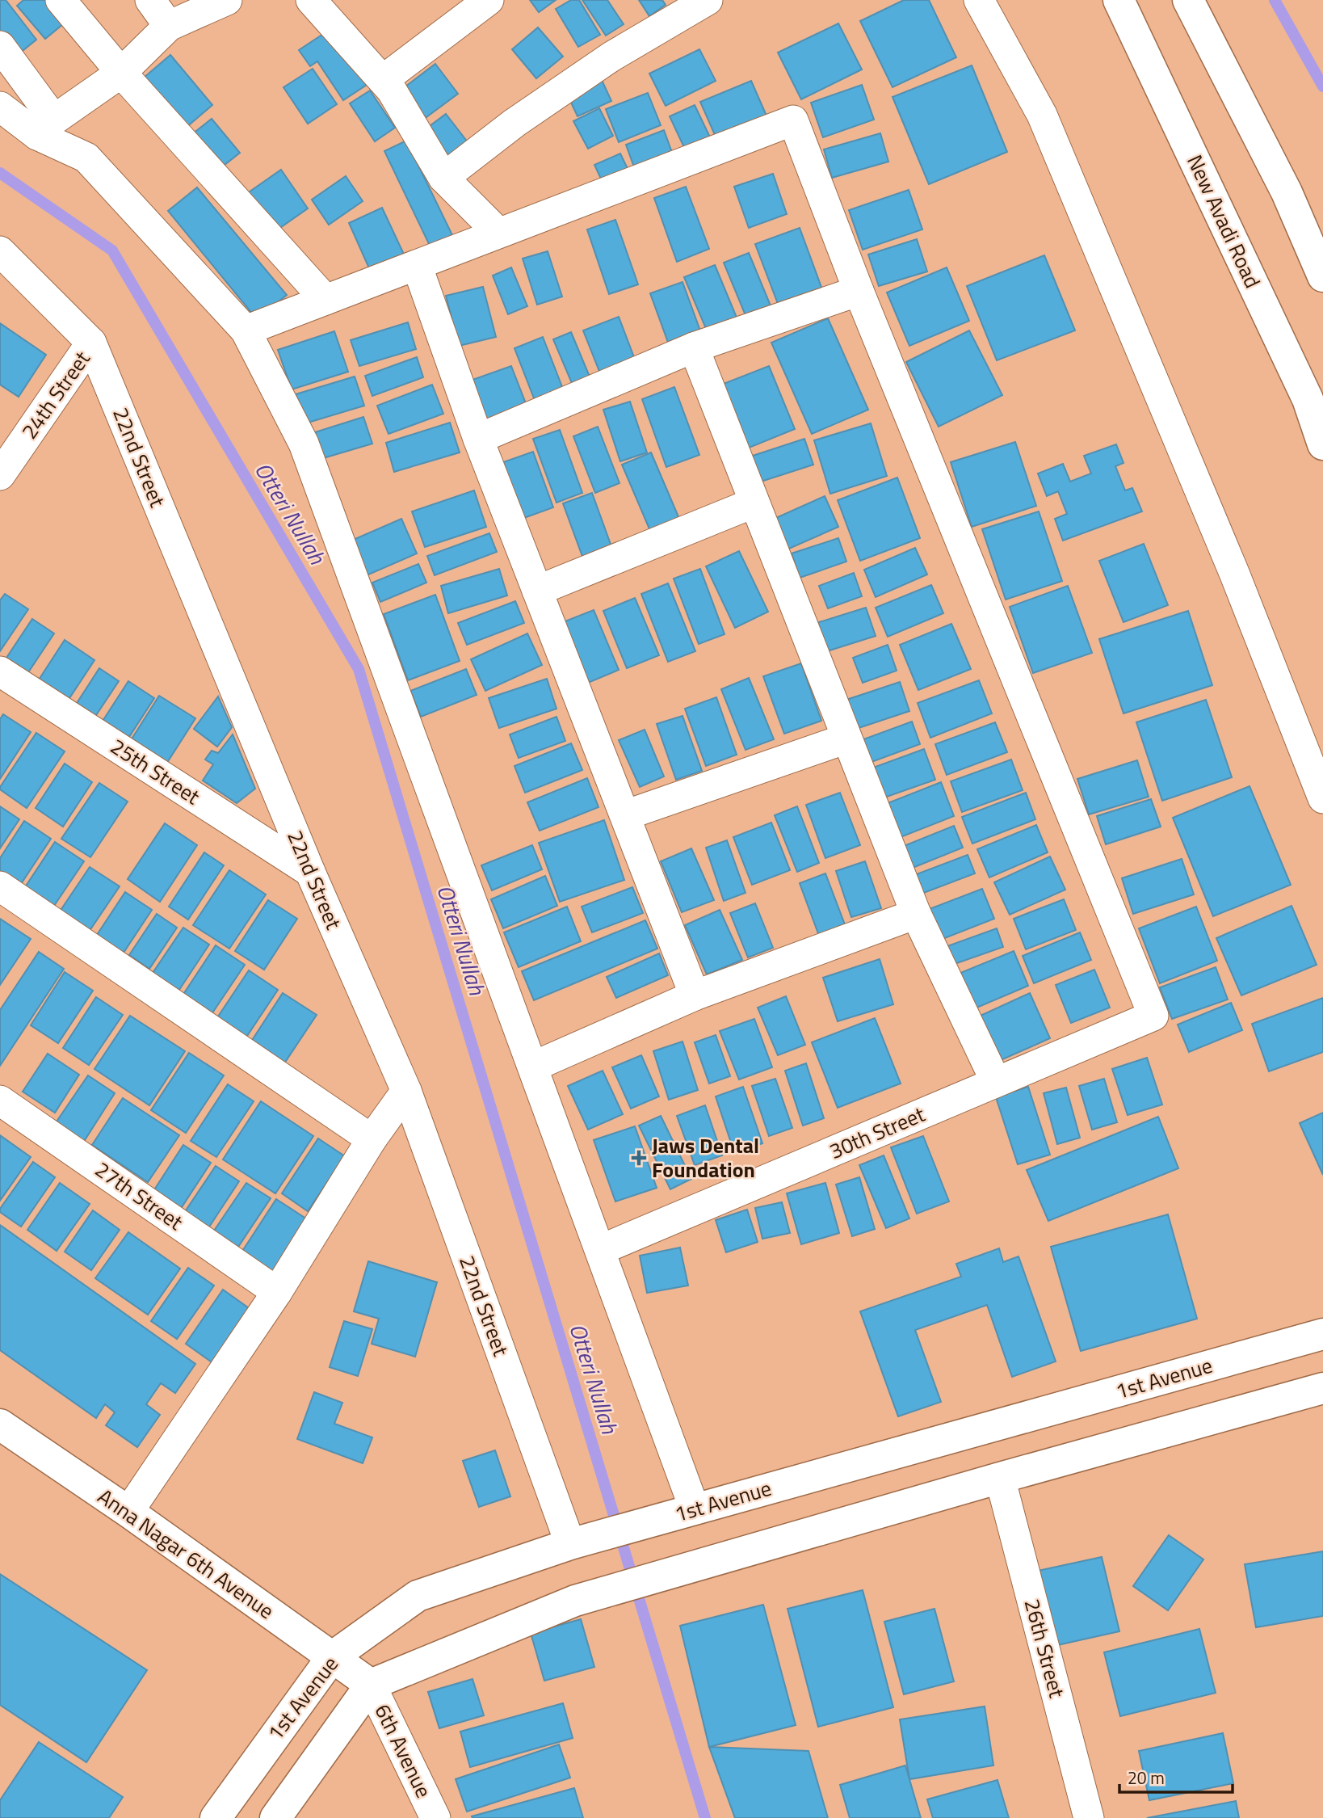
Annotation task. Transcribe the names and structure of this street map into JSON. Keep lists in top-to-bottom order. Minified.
{"streets":{"street":["New Avadi Road","24th Street","22nd Street","25th Street","30th Street","27th Street","1st Avenue","Anna Nagar 6th Avenue","26th Street","6th Avenue"]},"crossings":[["24th Street","22nd Street"],["22nd Street","25th Street"],["22nd Street","1st Avenue"],["1st Avenue","Anna Nagar 6th Avenue"],["Anna Nagar 6th Avenue","6th Avenue"]],"water":["Otteri Nullah"],"places":{"health":["Jaws Dental Foundation"]},"scale_bar":"20 m"}
